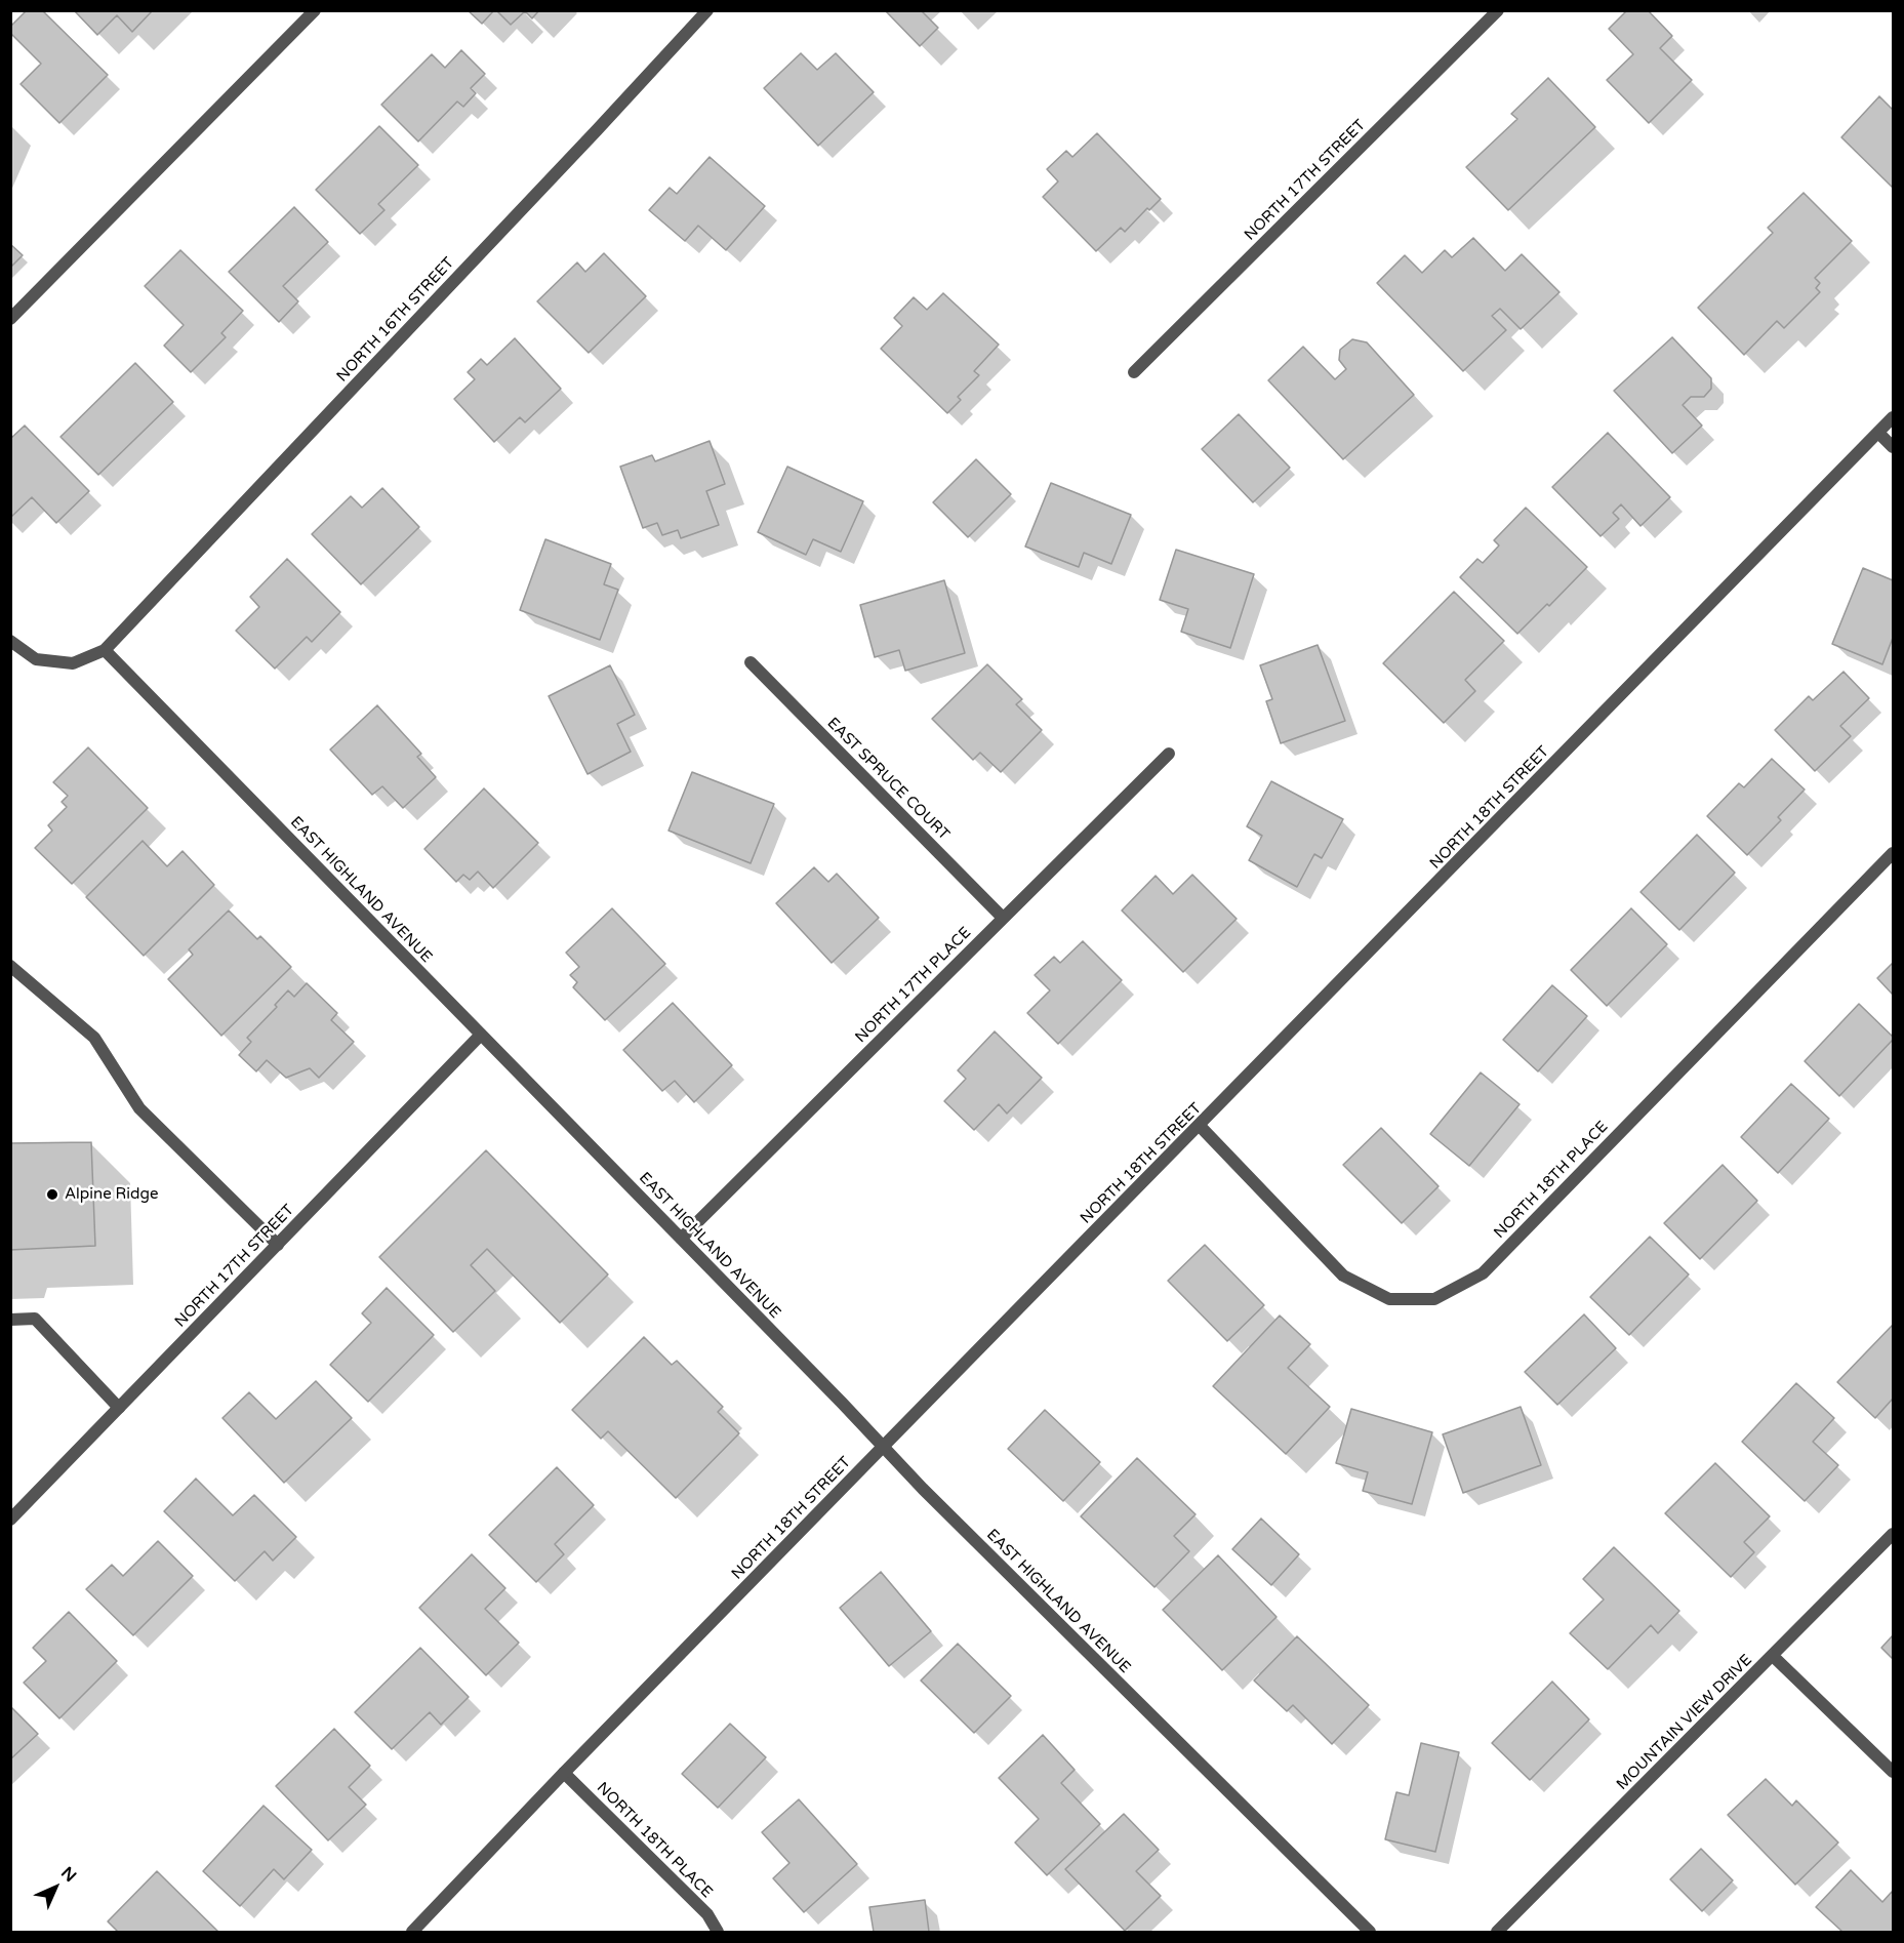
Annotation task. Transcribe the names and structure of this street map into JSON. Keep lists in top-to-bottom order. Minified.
{"streets":{"street":["NORTH 17TH STREET","NORTH 16TH STREET","EAST SPRUCE COURT","NORTH 18TH STREET","EAST HIGHLAND AVENUE","NORTH 17TH PLACE","NORTH 18TH PLACE","MOUNTAIN VIEW DRIVE"]},"crossings":[["NORTH 17TH STREET","EAST HIGHLAND AVENUE"],["NORTH 16TH STREET","EAST HIGHLAND AVENUE"],["EAST SPRUCE COURT","NORTH 17TH PLACE"],["NORTH 18TH STREET","EAST HIGHLAND AVENUE"],["NORTH 18TH STREET","NORTH 18TH PLACE"],["EAST HIGHLAND AVENUE","NORTH 17TH PLACE"]],"places":["Alpine Ridge"],"north":"top right"}
